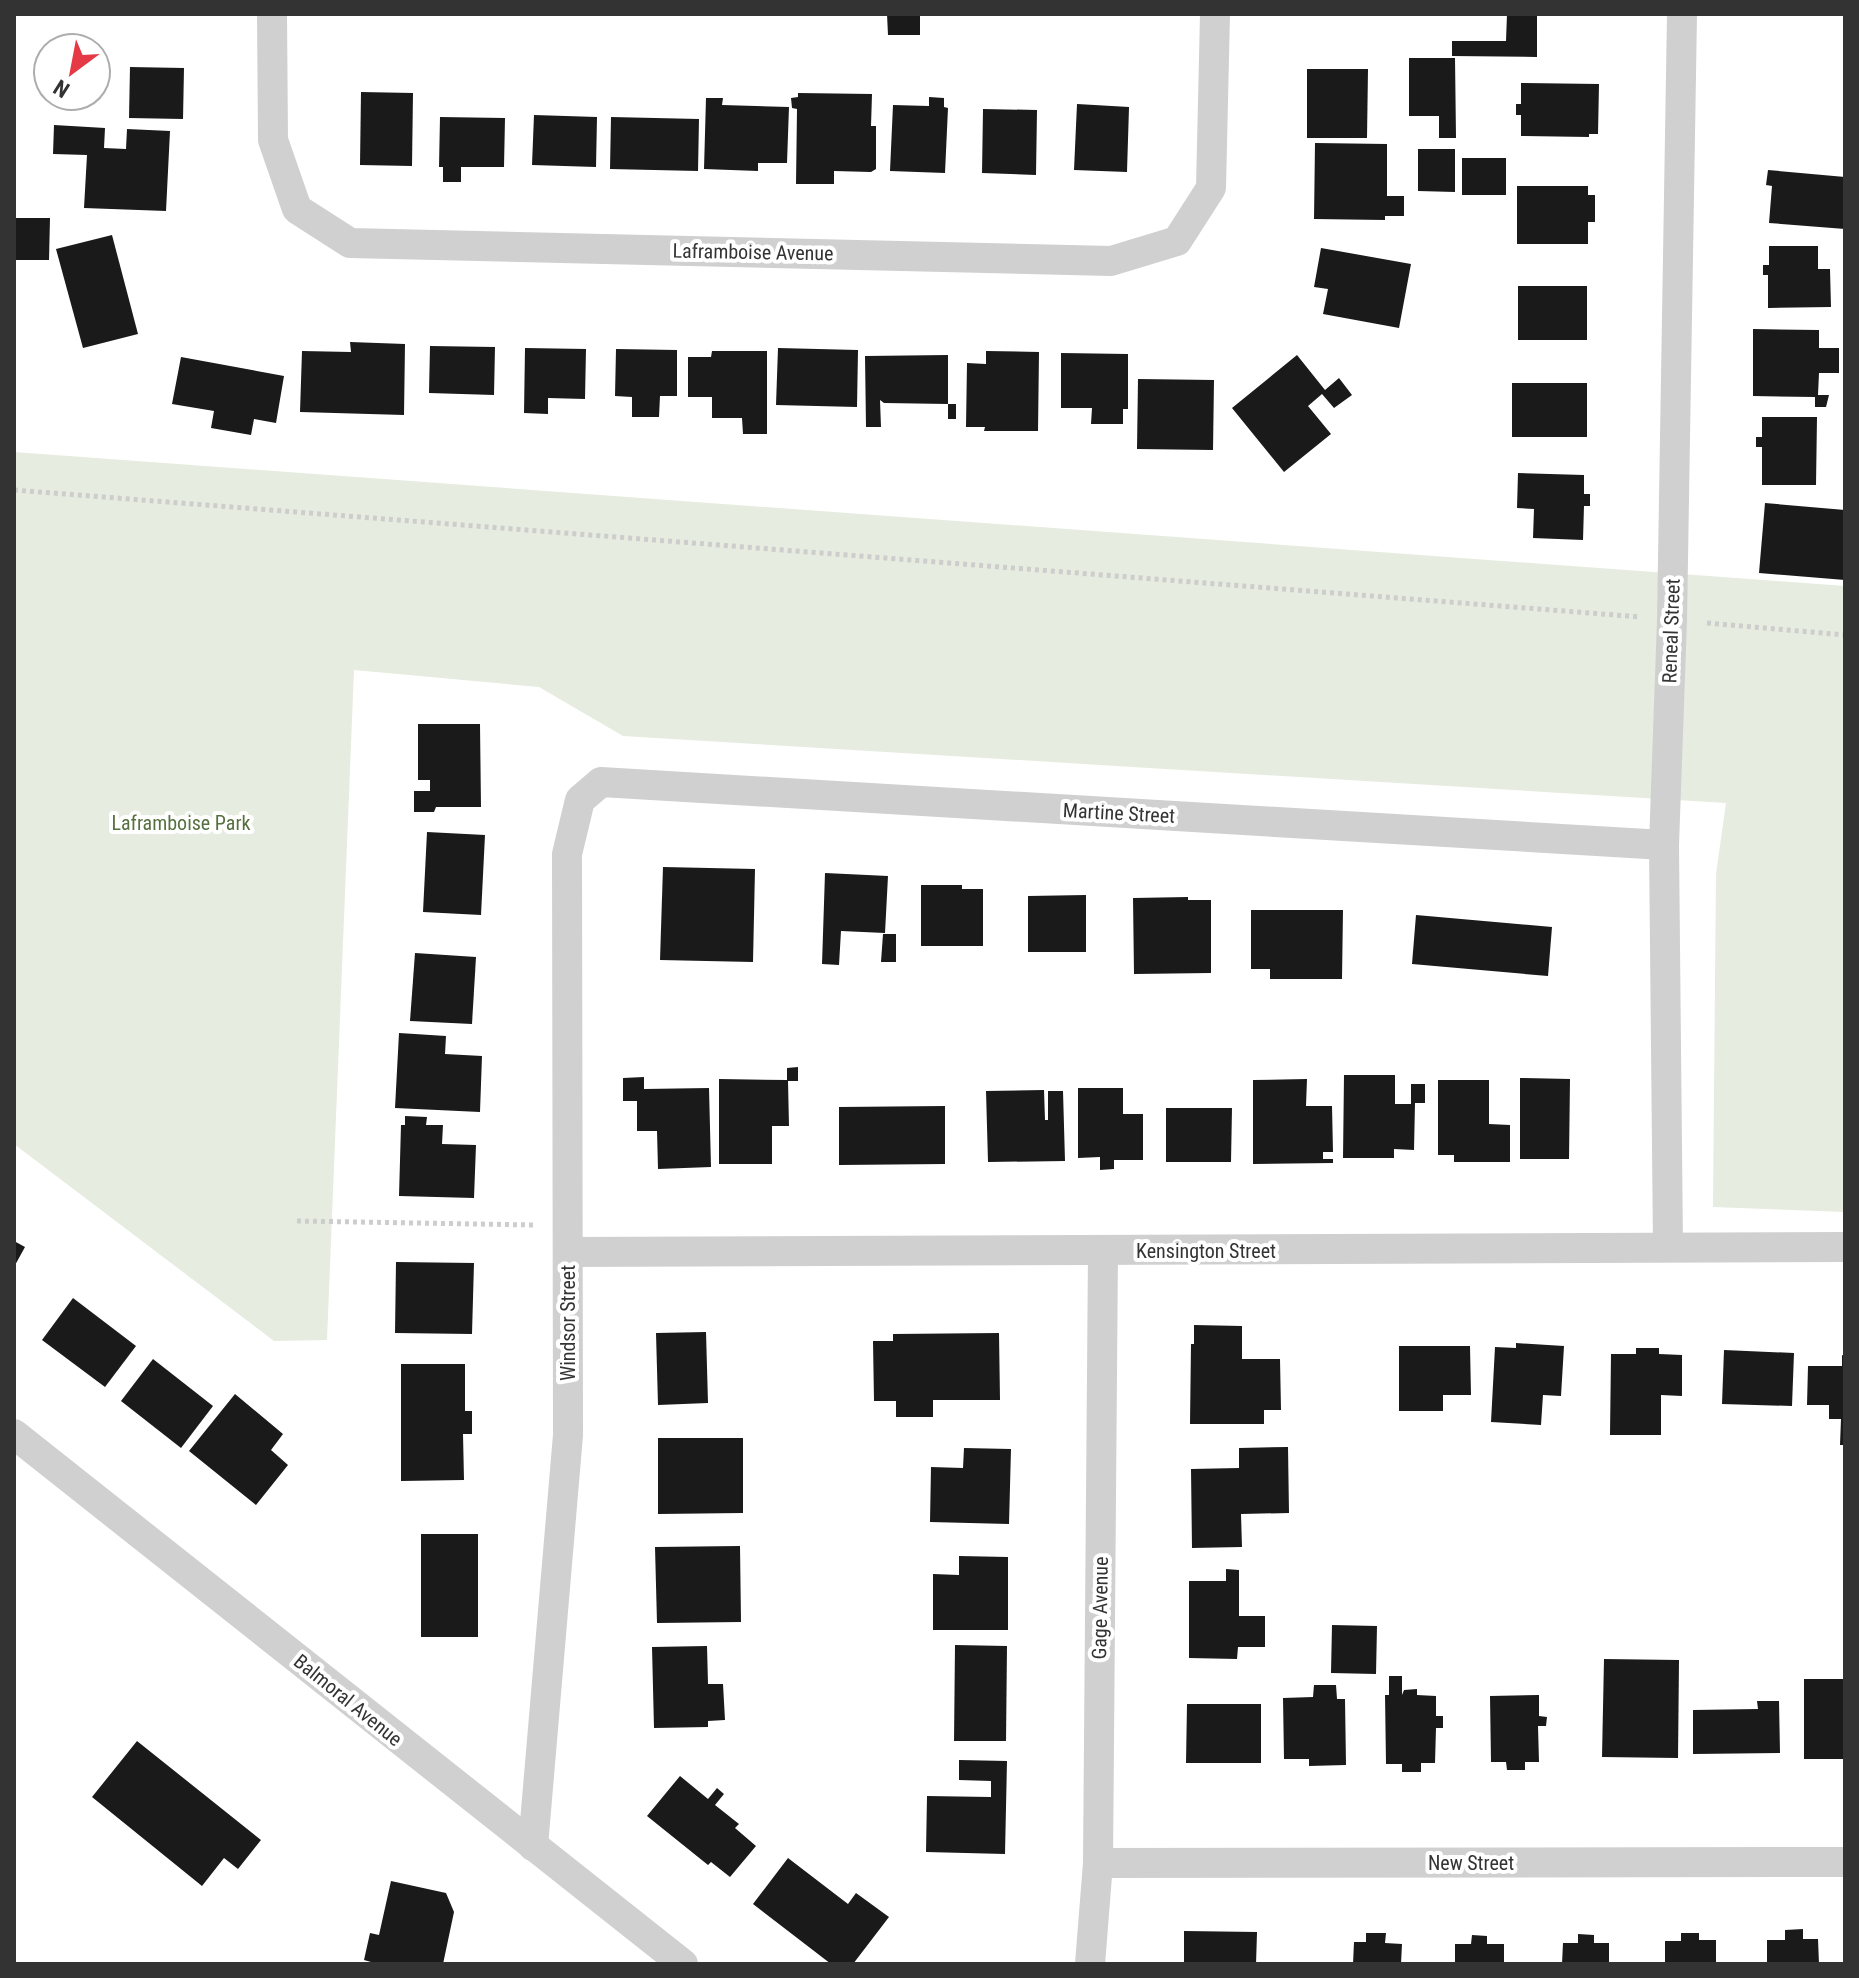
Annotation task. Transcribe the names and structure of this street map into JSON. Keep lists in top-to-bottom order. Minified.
{"streets":{"street":["Laframboise Avenue","Reneal Street","Martine Street","Kensington Street","Windsor Street","Gage Avenue","Balmoral Avenue","New Street"]},"crossings":[["Reneal Street","Martine Street"],["Reneal Street","Kensington Street"],["Martine Street","Windsor Street"],["Kensington Street","Windsor Street"],["Kensington Street","Gage Avenue"],["Windsor Street","Balmoral Avenue"],["Gage Avenue","New Street"]],"parks":["Laframboise Park"],"north":"bottom left"}
